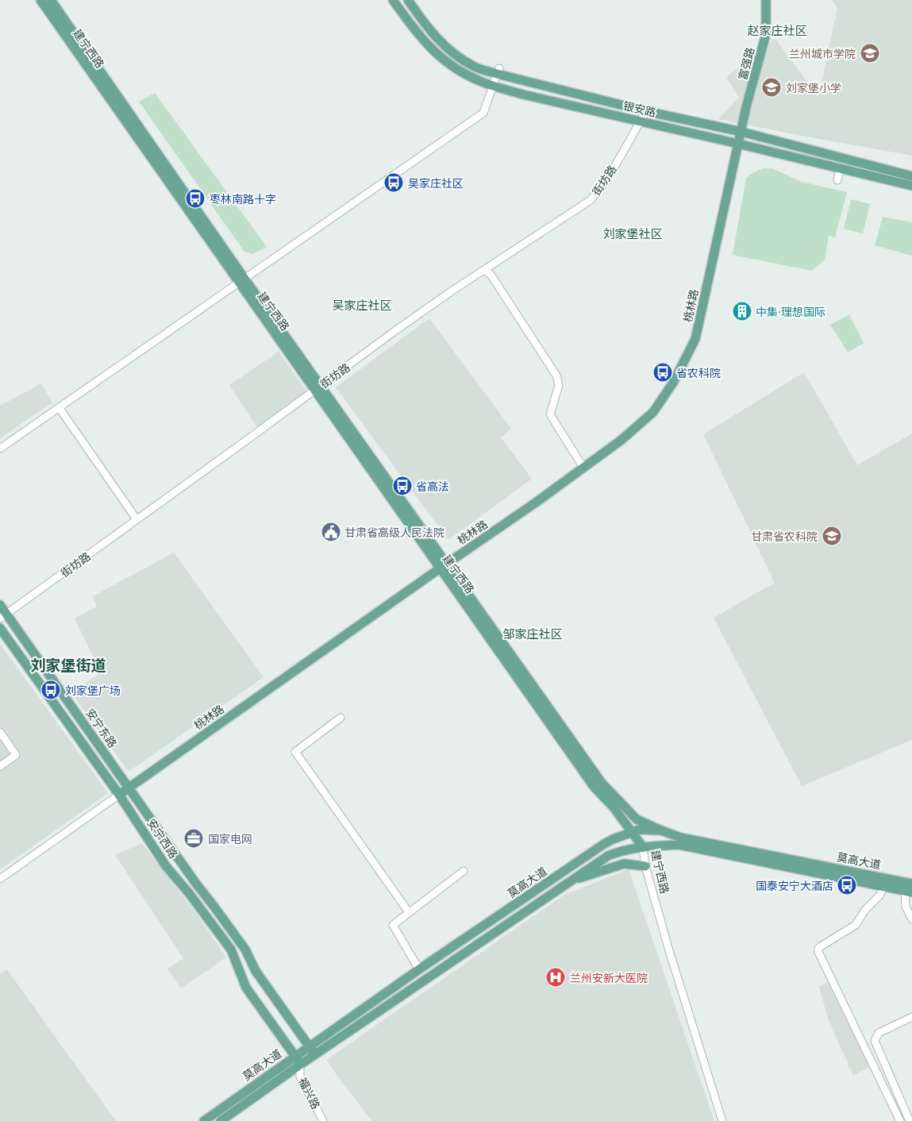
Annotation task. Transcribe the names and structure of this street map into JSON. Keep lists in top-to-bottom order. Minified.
{"streets":{"main road":["建宁西路","富强路","银安路","桃林路","安宁东路","安宁西路","莫高大道"],"street":["街坊路","福兴路"]},"crossings":[["建宁西路","街坊路"],["建宁西路","桃林路"],["建宁西路","莫高大道"],["富强路","银安路"],["富强路","桃林路"],["银安路","街坊路"],["银安路","桃林路"],["街坊路","安宁东路"],["桃林路","安宁东路"],["桃林路","安宁西路"],["安宁东路","安宁西路"],["安宁西路","莫高大道"],["安宁西路","福兴路"],["莫高大道","福兴路"]],"districts":["赵家庄社区","刘家堡社区","吴家庄社区","邹家庄社区","刘家堡街道"],"places":{"school or university":["兰州城市学院","刘家堡小学","甘肃省农科院"],"bus stop":["吴家庄社区","枣林南路十字","省农科院","省高法","刘家堡广场","国泰安宁大酒店"],"building":["中集·理想国际"],"public building":["甘肃省高级人民法院"],"office":["国家电网"],"hospital":["兰州安新大医院"]}}
